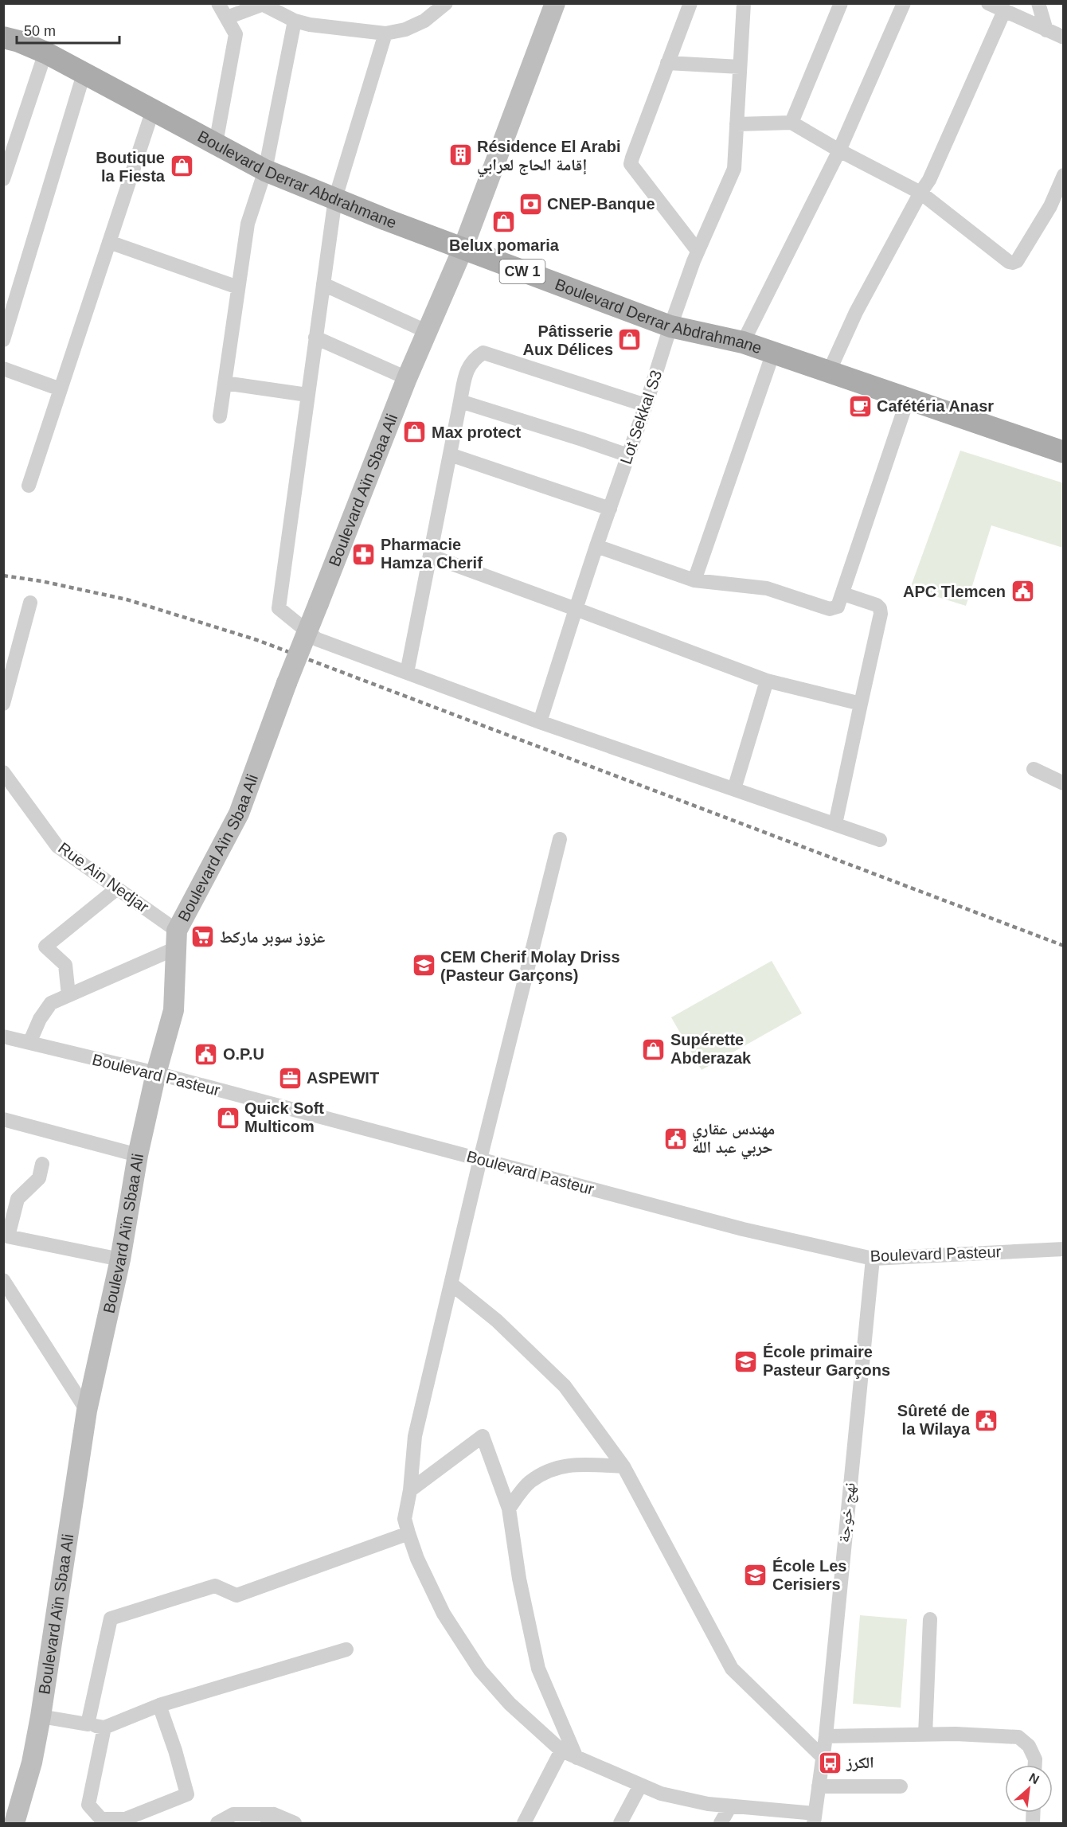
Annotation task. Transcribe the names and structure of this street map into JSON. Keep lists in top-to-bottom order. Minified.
{"streets":{"main road":["Boulevard Derrar Abdrahmane","CW 1","Boulevard Aïn Sbaa Ali"],"street":["Lot Sekkal S3","Rue Ain Nedjar","Boulevard Pasteur","نهج خوجة"]},"crossings":[["Boulevard Derrar Abdrahmane","Lot Sekkal S3"],["Boulevard Derrar Abdrahmane","Boulevard Aïn Sbaa Ali"],["Boulevard Aïn Sbaa Ali","Rue Ain Nedjar"],["Boulevard Aïn Sbaa Ali","Boulevard Pasteur"],["Boulevard Pasteur","نهج خوجة"]],"places":{"building":["Résidence El Arabi إقامة الحاج لعرابي"],"shop":["Boutique la Fiesta","Belux pomaria","Pâtisserie Aux Délices","Max protect","Supérette Abderazak","Quick Soft Multicom"],"bank":["CNEP-Banque"],"cafe":["Cafétéria Anasr"],"pharmacy":["Pharmacie Hamza Cherif"],"public building":["APC Tlemcen","O.P.U","مهندس عقاري حربي عبد الله","Sûreté de la Wilaya"],"supermarket":["عزوز سوبر ماركط"],"school or university":["CEM Cherif Molay Driss (Pasteur Garçons)","École primaire Pasteur Garçons","École Les Cerisiers"],"office":["ASPEWIT"],"bus stop":["الكرز"]},"scale_bar":"50 m","north":"top right"}
